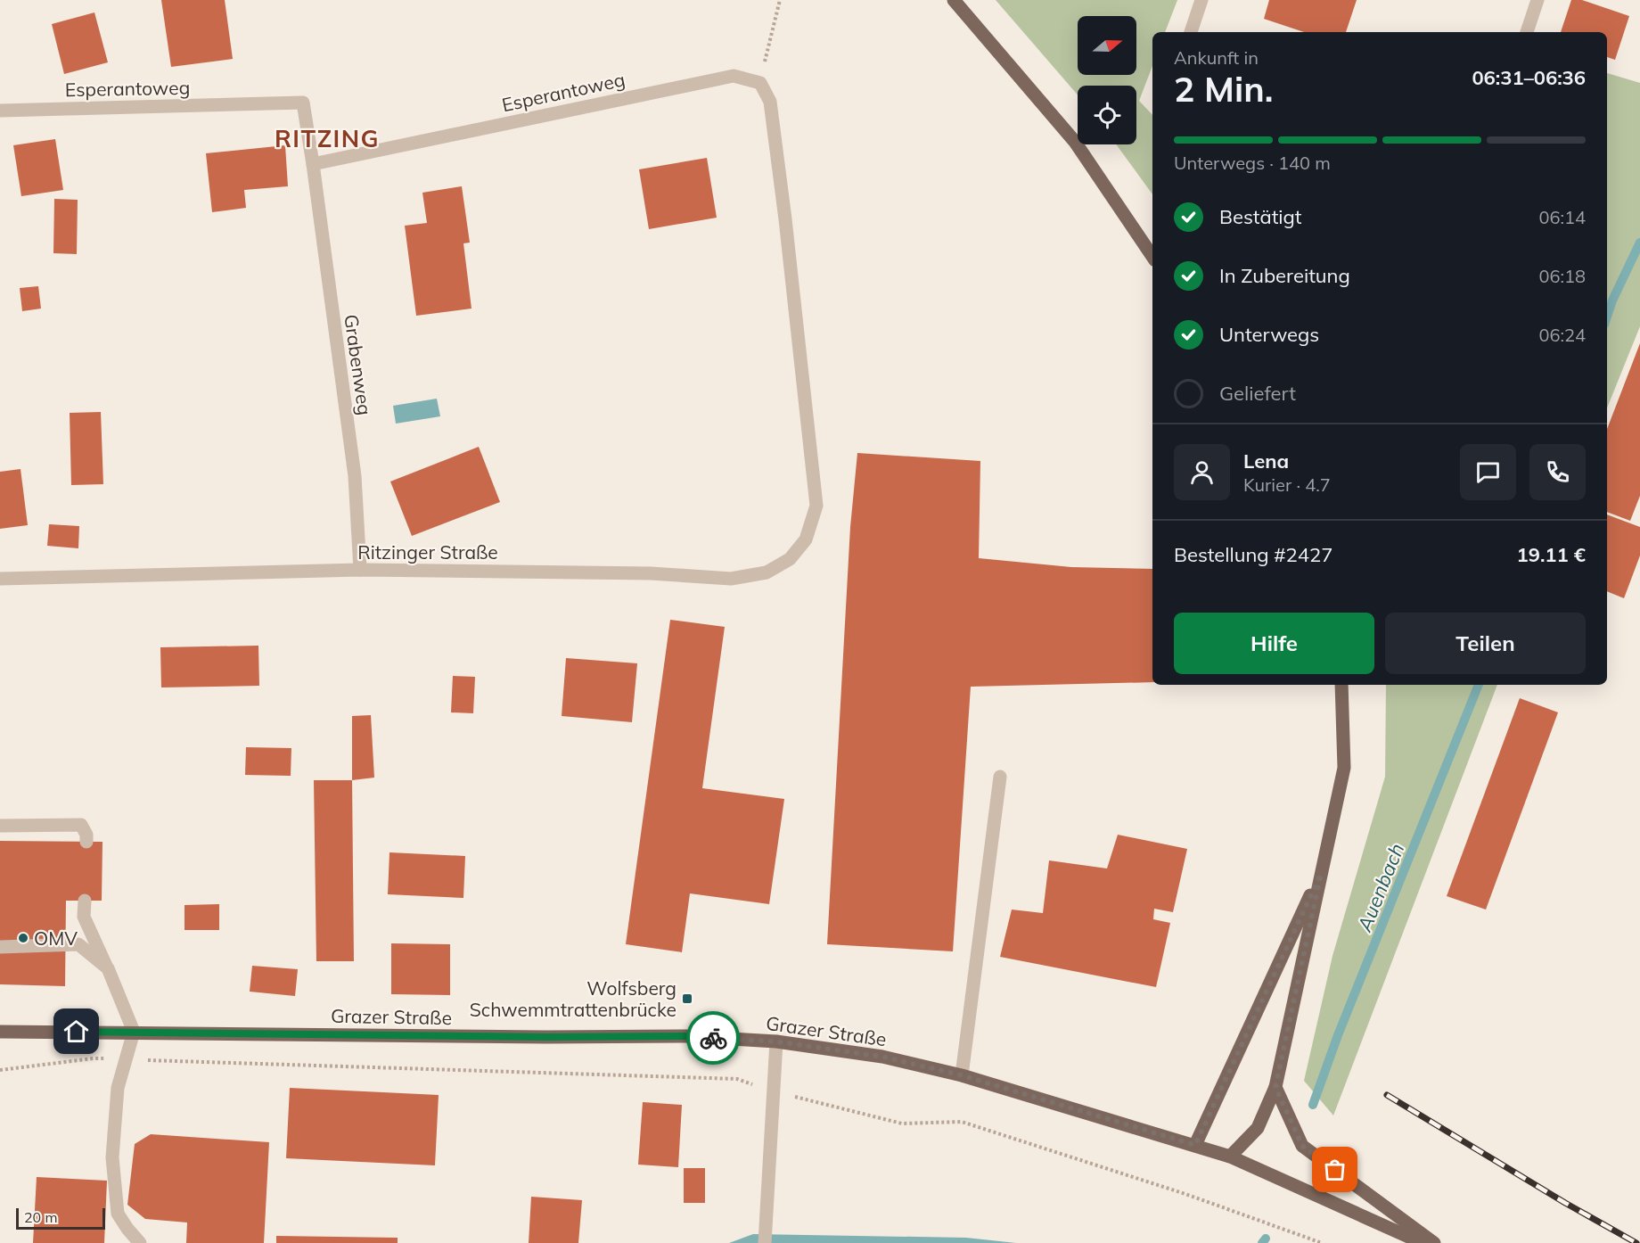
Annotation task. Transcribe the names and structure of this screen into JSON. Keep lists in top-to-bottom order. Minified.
{"streets":{"main road":["Grazer Straße"],"street":["Esperantoweg","Grabenweg","Ritzinger Straße"]},"crossings":[["Esperantoweg","Grabenweg"],["Esperantoweg","Ritzinger Straße"],["Grabenweg","Ritzinger Straße"]],"districts":["RITZING"],"water":["Auenbach"],"places":{"other":["OMV"],"transit":["Wolfsberg Schwemmtrattenbrücke"]},"scale_bar":"20 m","north":"right","page":{"heading":["2 Min.","Ankunft in","06:31–06:36"],"panel":["Lena","Kurier · 4.7","Bestellung #2427","19.11 €"],"bar":"Unterwegs · 140 m","list":[["Bestätigt","06:14"],["In Zubereitung","06:18"],["Unterwegs","06:24"],"Geliefert"],"buttons":["Hilfe","Teilen"],"scale":"20 m"}}
